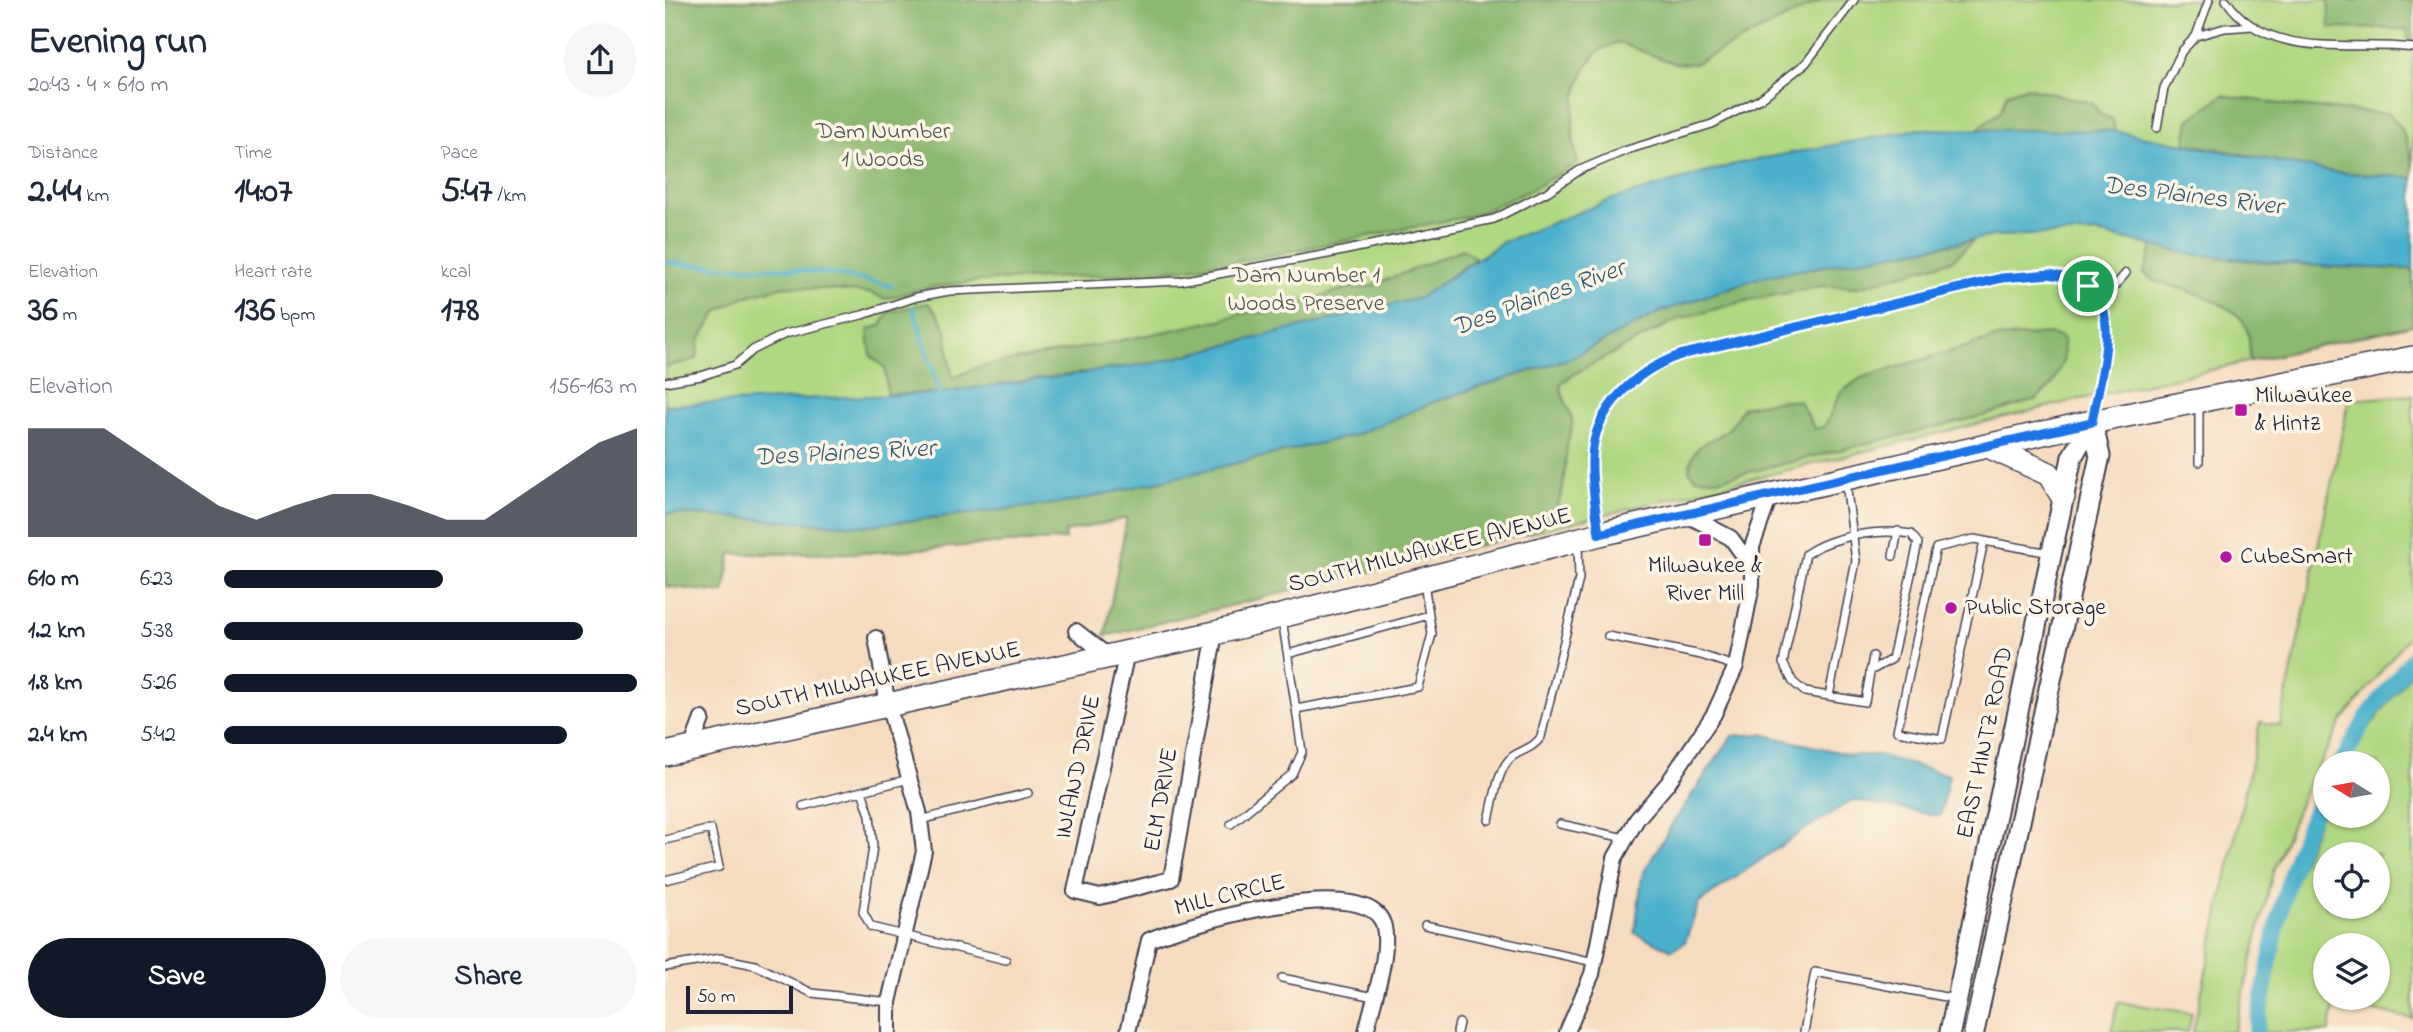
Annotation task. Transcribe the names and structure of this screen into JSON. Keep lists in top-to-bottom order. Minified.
{"streets":{"main road":["SOUTH MILWAUKEE AVENUE","EAST HINTZ ROAD"],"street":["INLAND DRIVE","ELM DRIVE","MILL CIRCLE"]},"crossings":[["SOUTH MILWAUKEE AVENUE","EAST HINTZ ROAD"],["SOUTH MILWAUKEE AVENUE","INLAND DRIVE"],["SOUTH MILWAUKEE AVENUE","ELM DRIVE"],["INLAND DRIVE","ELM DRIVE"]],"water":["Des Plaines River"],"parks":["Dam Number 1 Woods","Dam Number 1 Woods Preserve"],"places":{"transit":["Milwaukee & Hintz","Milwaukee & River Mill"],"other":["CubeSmart","Public Storage"]},"scale_bar":"50 m","north":"left","page":{"heading":["Evening run","20:43 · 4 × 610 m"],"stats":[["Distance","2.44 km"],["Time","14:07"],["Pace","5:47 /km"],["Elevation","36 m"],["Heart rate","136 bpm"],["kcal","178"]],"chart":["Elevation","156–163 m"],"list":[{"name":"610 m","note":"6:23"},{"name":"1.2 km","note":"5:38"},{"name":"1.8 km","note":"5:26"},{"name":"2.4 km","note":"5:42"}],"buttons":["Save","Share"],"scale":"50 m"}}
